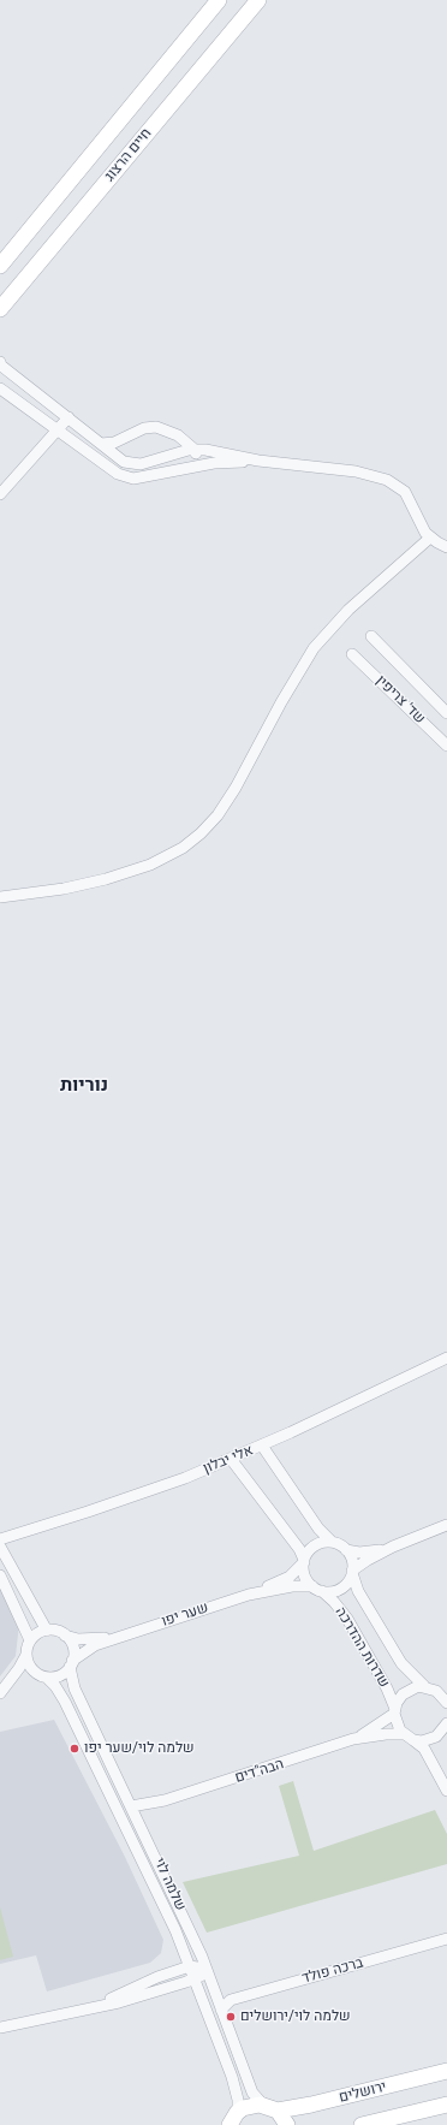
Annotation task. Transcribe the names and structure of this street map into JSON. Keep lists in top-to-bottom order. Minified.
{"streets":{"main road":["חיים הרצוג","ירושלים"],"street":["שד' צריפין","אלי יבלון","שער יפו","שדרות ההדרכה","הבה\"דים","שלמה לוי","ברכה פולד"]},"crossings":[["שער יפו","שדרות ההדרכה"],["שער יפו","שלמה לוי"],["שדרות ההדרכה","הבה\"דים"],["הבה\"דים","שלמה לוי"],["שלמה לוי","ברכה פולד"],["שלמה לוי","ירושלים"]],"districts":["נוריות"],"places":["שלמה לוי/שער יפו","שלמה לוי/ירושלים"]}
